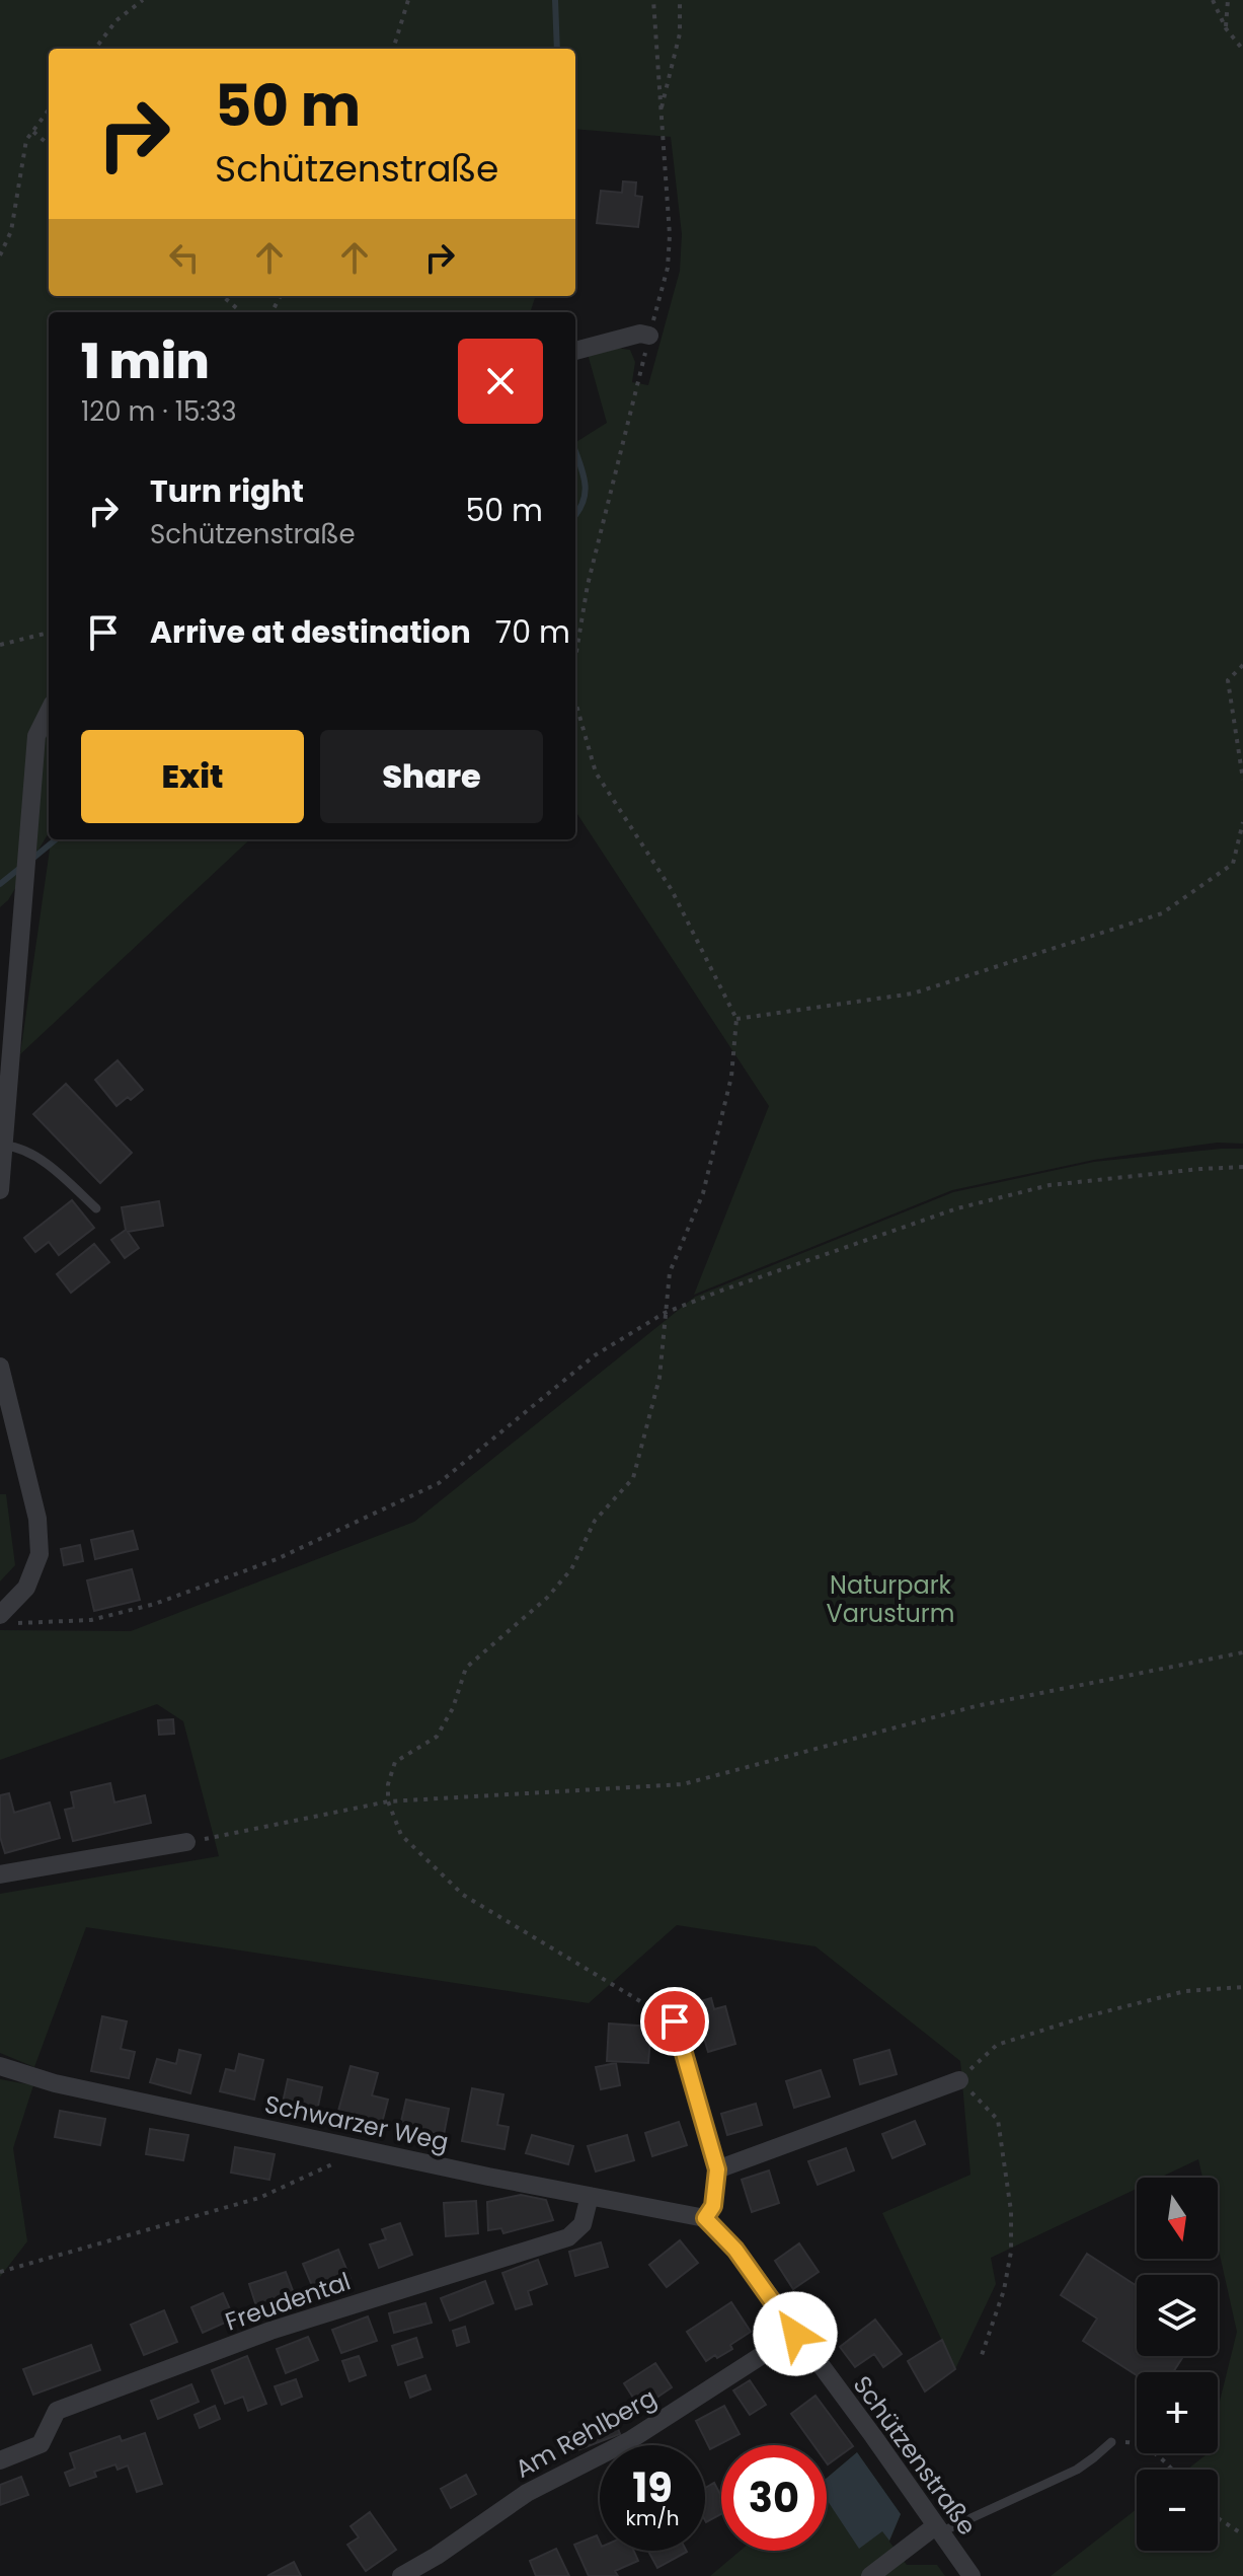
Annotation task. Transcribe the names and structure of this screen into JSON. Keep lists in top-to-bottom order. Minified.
{"streets":{"street":["Schwarzer Weg","Freudental","Am Rehlberg","Schützenstraße"]},"crossings":[["Schwarzer Weg","Freudental"],["Schwarzer Weg","Schützenstraße"],["Am Rehlberg","Schützenstraße"]],"parks":["Naturpark Varusturm"],"north":"bottom","page":{"turn":["50 m","Schützenstraße"],"heading":["1 min","120 m · 15:33"],"list":[{"name":"Turn right","note":"Schützenstraße","value":"50 m"},{"name":"Arrive at destination","value":"70 m"}],"buttons":["Exit","Share"],"map_buttons":["+","−"],"speed":"19 km/h","limit":"30"}}
